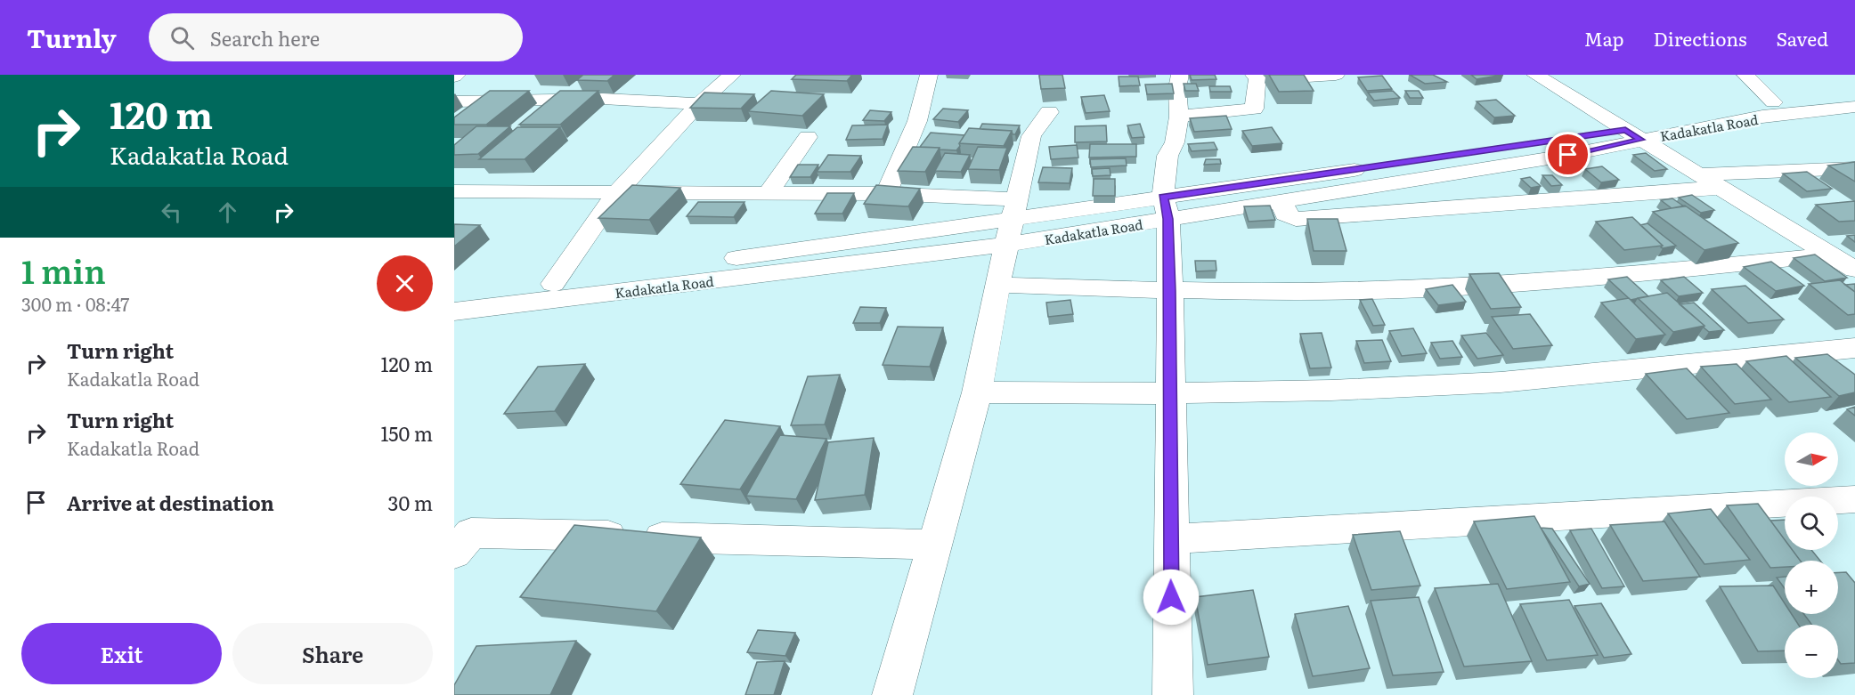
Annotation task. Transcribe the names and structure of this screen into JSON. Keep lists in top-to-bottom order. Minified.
{"streets":{"street":["Kadakatla Road"]},"north":"right","page":{"header":"Turnly","search":"Search here","nav":["Map","Directions","Saved"],"turn":["120 m","Kadakatla Road"],"heading":["1 min","300 m · 08:47"],"list":[{"name":"Turn right","note":"Kadakatla Road","value":"120 m"},{"name":"Turn right","note":"Kadakatla Road","value":"150 m"},{"name":"Arrive at destination","value":"30 m"}],"map_buttons":["+","−"],"buttons":["Exit","Share"]}}
